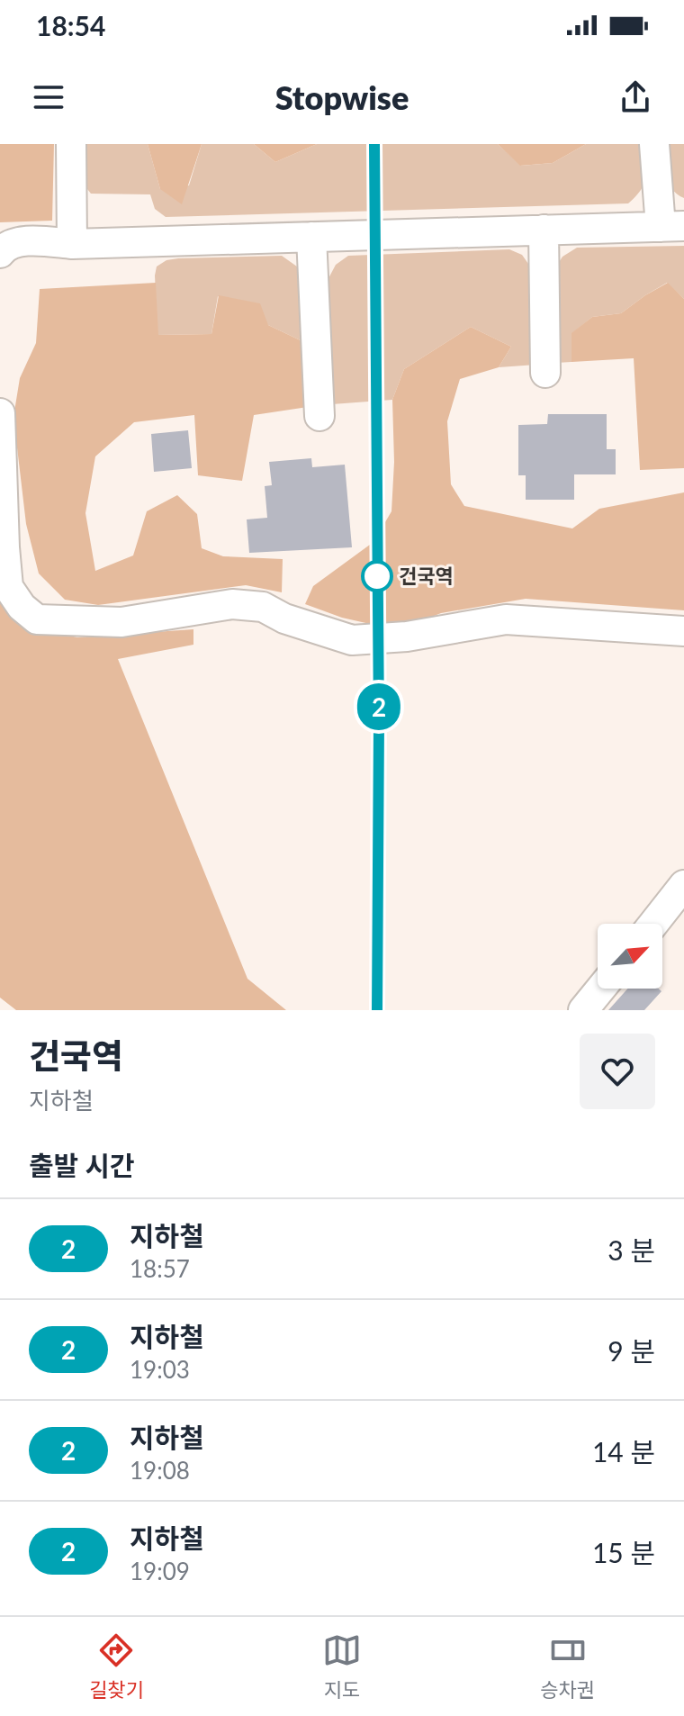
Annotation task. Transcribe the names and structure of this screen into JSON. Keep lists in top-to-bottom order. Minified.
{"places":["건국역"],"lines":["metro line 2"],"north":"top right","page":{"status":"18:54","header":"Stopwise","on_map":"2","heading":[["건국역","지하철"],"출발 시간"],"list":[{"mark":"2","name":"지하철","note":"18:57","value":"3 분"},{"mark":"2","name":"지하철","note":"19:03","value":"9 분"},{"mark":"2","name":"지하철","note":"19:08","value":"14 분"},{"mark":"2","name":"지하철","note":"19:09","value":"15 분"}],"tabs":["길찾기","지도","승차권"]}}
